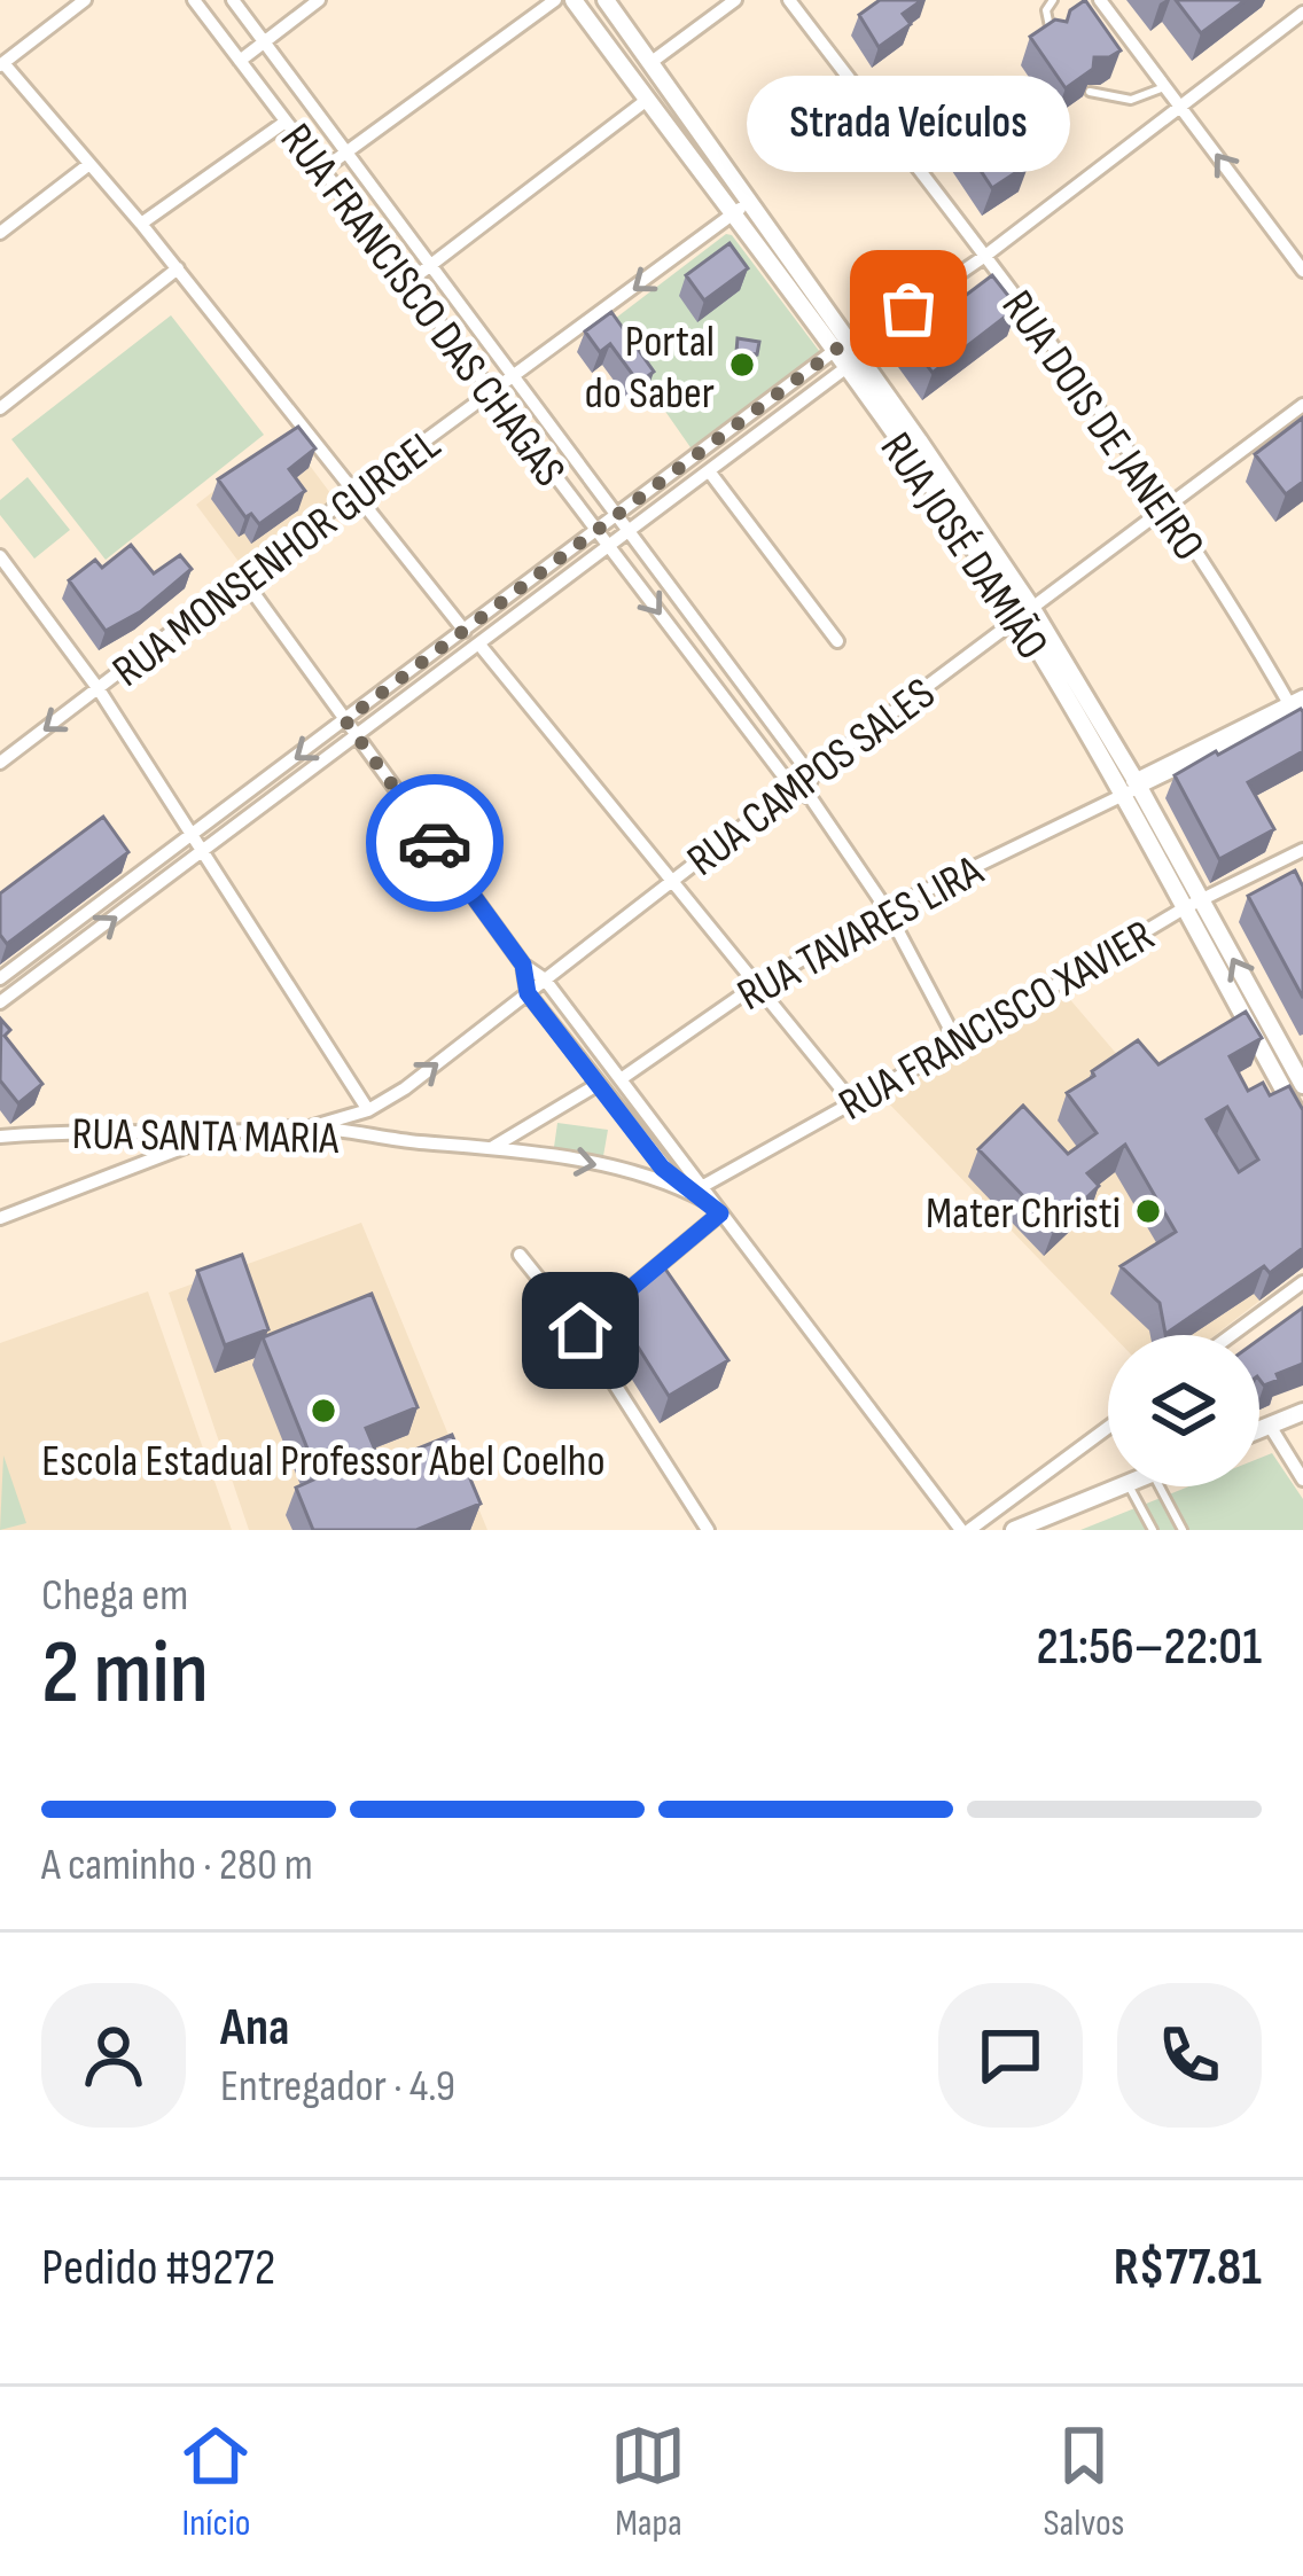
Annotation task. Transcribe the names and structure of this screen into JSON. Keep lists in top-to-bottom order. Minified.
{"streets":{"street":["RUA FRANCISCO DAS CHAGAS","RUA DOIS DE JANEIRO","RUA JOSÉ DAMIÃO","RUA MONSENHOR GURGEL","RUA CAMPOS SALES","RUA TAVARES LIRA","RUA FRANCISCO XAVIER","RUA SANTA MARIA"]},"crossings":[["RUA FRANCISCO DAS CHAGAS","RUA MONSENHOR GURGEL"],["RUA FRANCISCO DAS CHAGAS","RUA CAMPOS SALES"],["RUA FRANCISCO DAS CHAGAS","RUA TAVARES LIRA"],["RUA FRANCISCO DAS CHAGAS","RUA FRANCISCO XAVIER"],["RUA DOIS DE JANEIRO","RUA CAMPOS SALES"],["RUA DOIS DE JANEIRO","RUA TAVARES LIRA"],["RUA JOSÉ DAMIÃO","RUA MONSENHOR GURGEL"],["RUA JOSÉ DAMIÃO","RUA CAMPOS SALES"],["RUA JOSÉ DAMIÃO","RUA TAVARES LIRA"],["RUA JOSÉ DAMIÃO","RUA FRANCISCO XAVIER"],["RUA CAMPOS SALES","RUA SANTA MARIA"],["RUA FRANCISCO XAVIER","RUA SANTA MARIA"]],"one_way":["RUA MONSENHOR GURGEL"],"places":["Strada Veículos","Portal do Saber","Mater Christi","Escola Estadual Professor Abel Coelho"],"page":{"bubble":"Strada Veículos","heading":["2 min","Chega em","21:56–22:01"],"panel":["Ana","Entregador · 4.9","Pedido #9272","R$77.81"],"bar":"A caminho · 280 m","tabs":["Início","Mapa","Salvos"]}}
